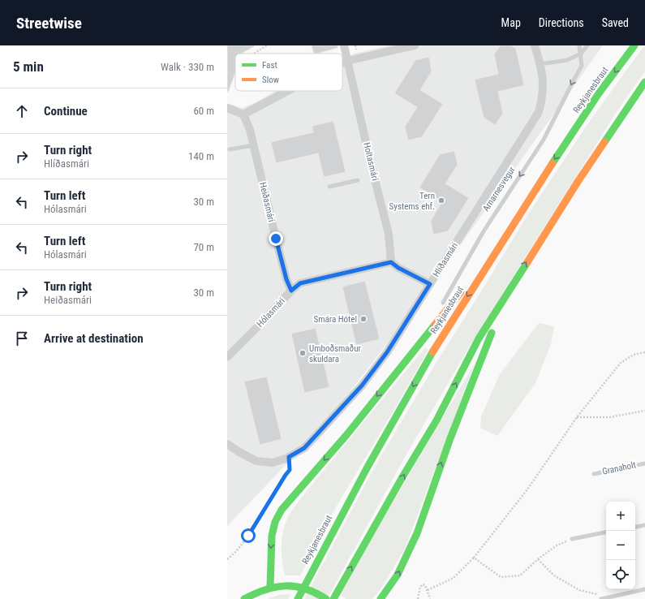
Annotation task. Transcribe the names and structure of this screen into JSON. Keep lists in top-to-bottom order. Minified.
{"streets":{"main road":["Reykjanesbraut"],"street":["Holtasmári","Heiðasmári","Hlíðasmári","Hólasmári"],"lane":["Arnarnesvegur","Granaholt"]},"crossings":[["Holtasmári","Hólasmári"],["Heiðasmári","Hólasmári"]],"one_way":["Arnarnesvegur"],"places":["Tern Systems ehf.","Smára Hótel","Umboðsmaður skuldara"],"legend":["Fast","Slow"],"page":{"header":"Streetwise","nav":["Map","Directions","Saved"],"heading":["5 min","Walk · 330 m"],"list":[["Continue","60 m"],["Turn right","Hlíðasmári","140 m"],["Turn left","Hólasmári","30 m"],["Turn left","Hólasmári","70 m"],["Turn right","Heiðasmári","30 m"],"Arrive at destination"],"map_buttons":["+","−"]}}
